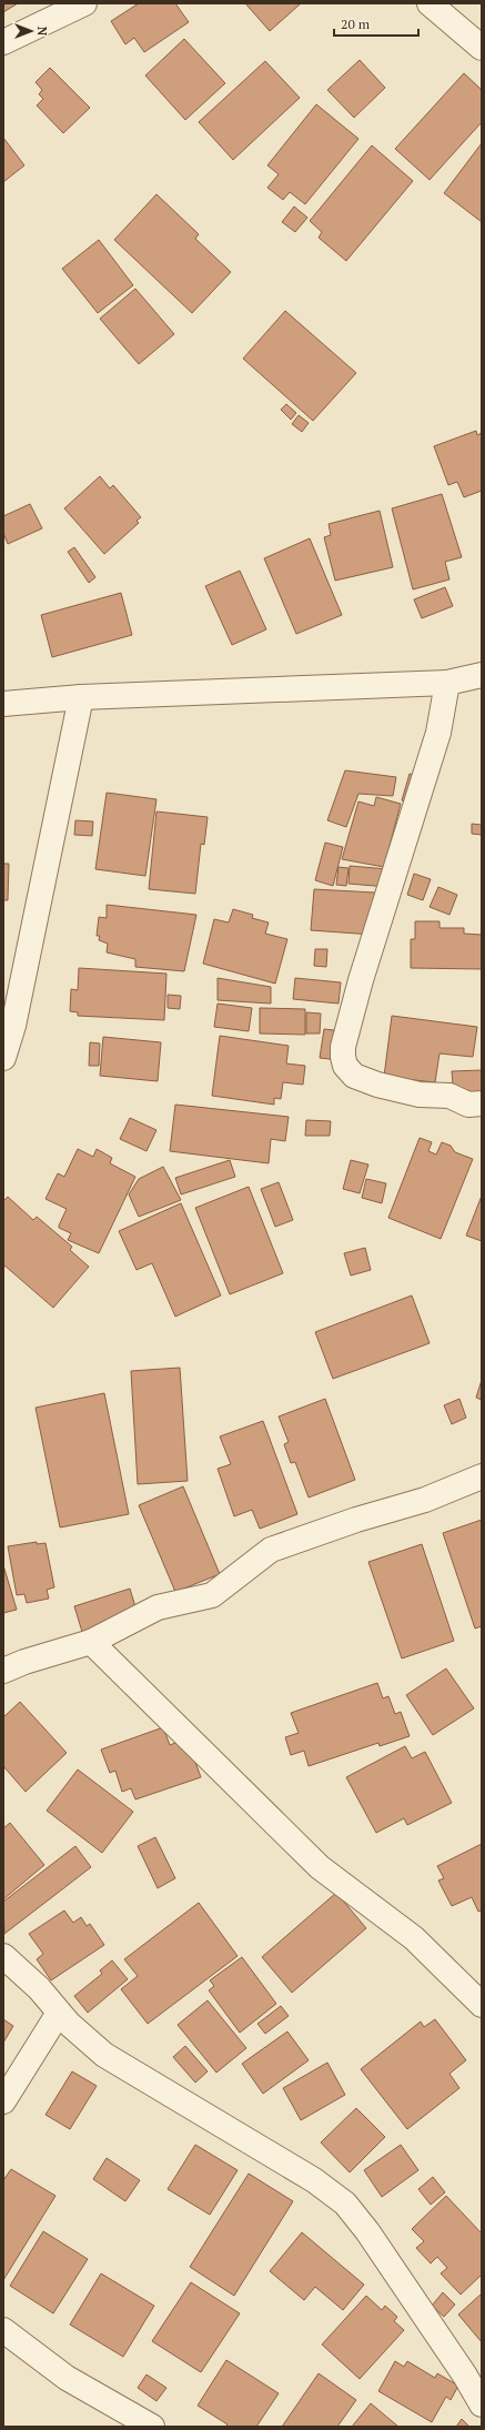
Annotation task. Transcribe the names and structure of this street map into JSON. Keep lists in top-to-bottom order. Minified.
{"scale_bar":"20 m","north":"right"}
